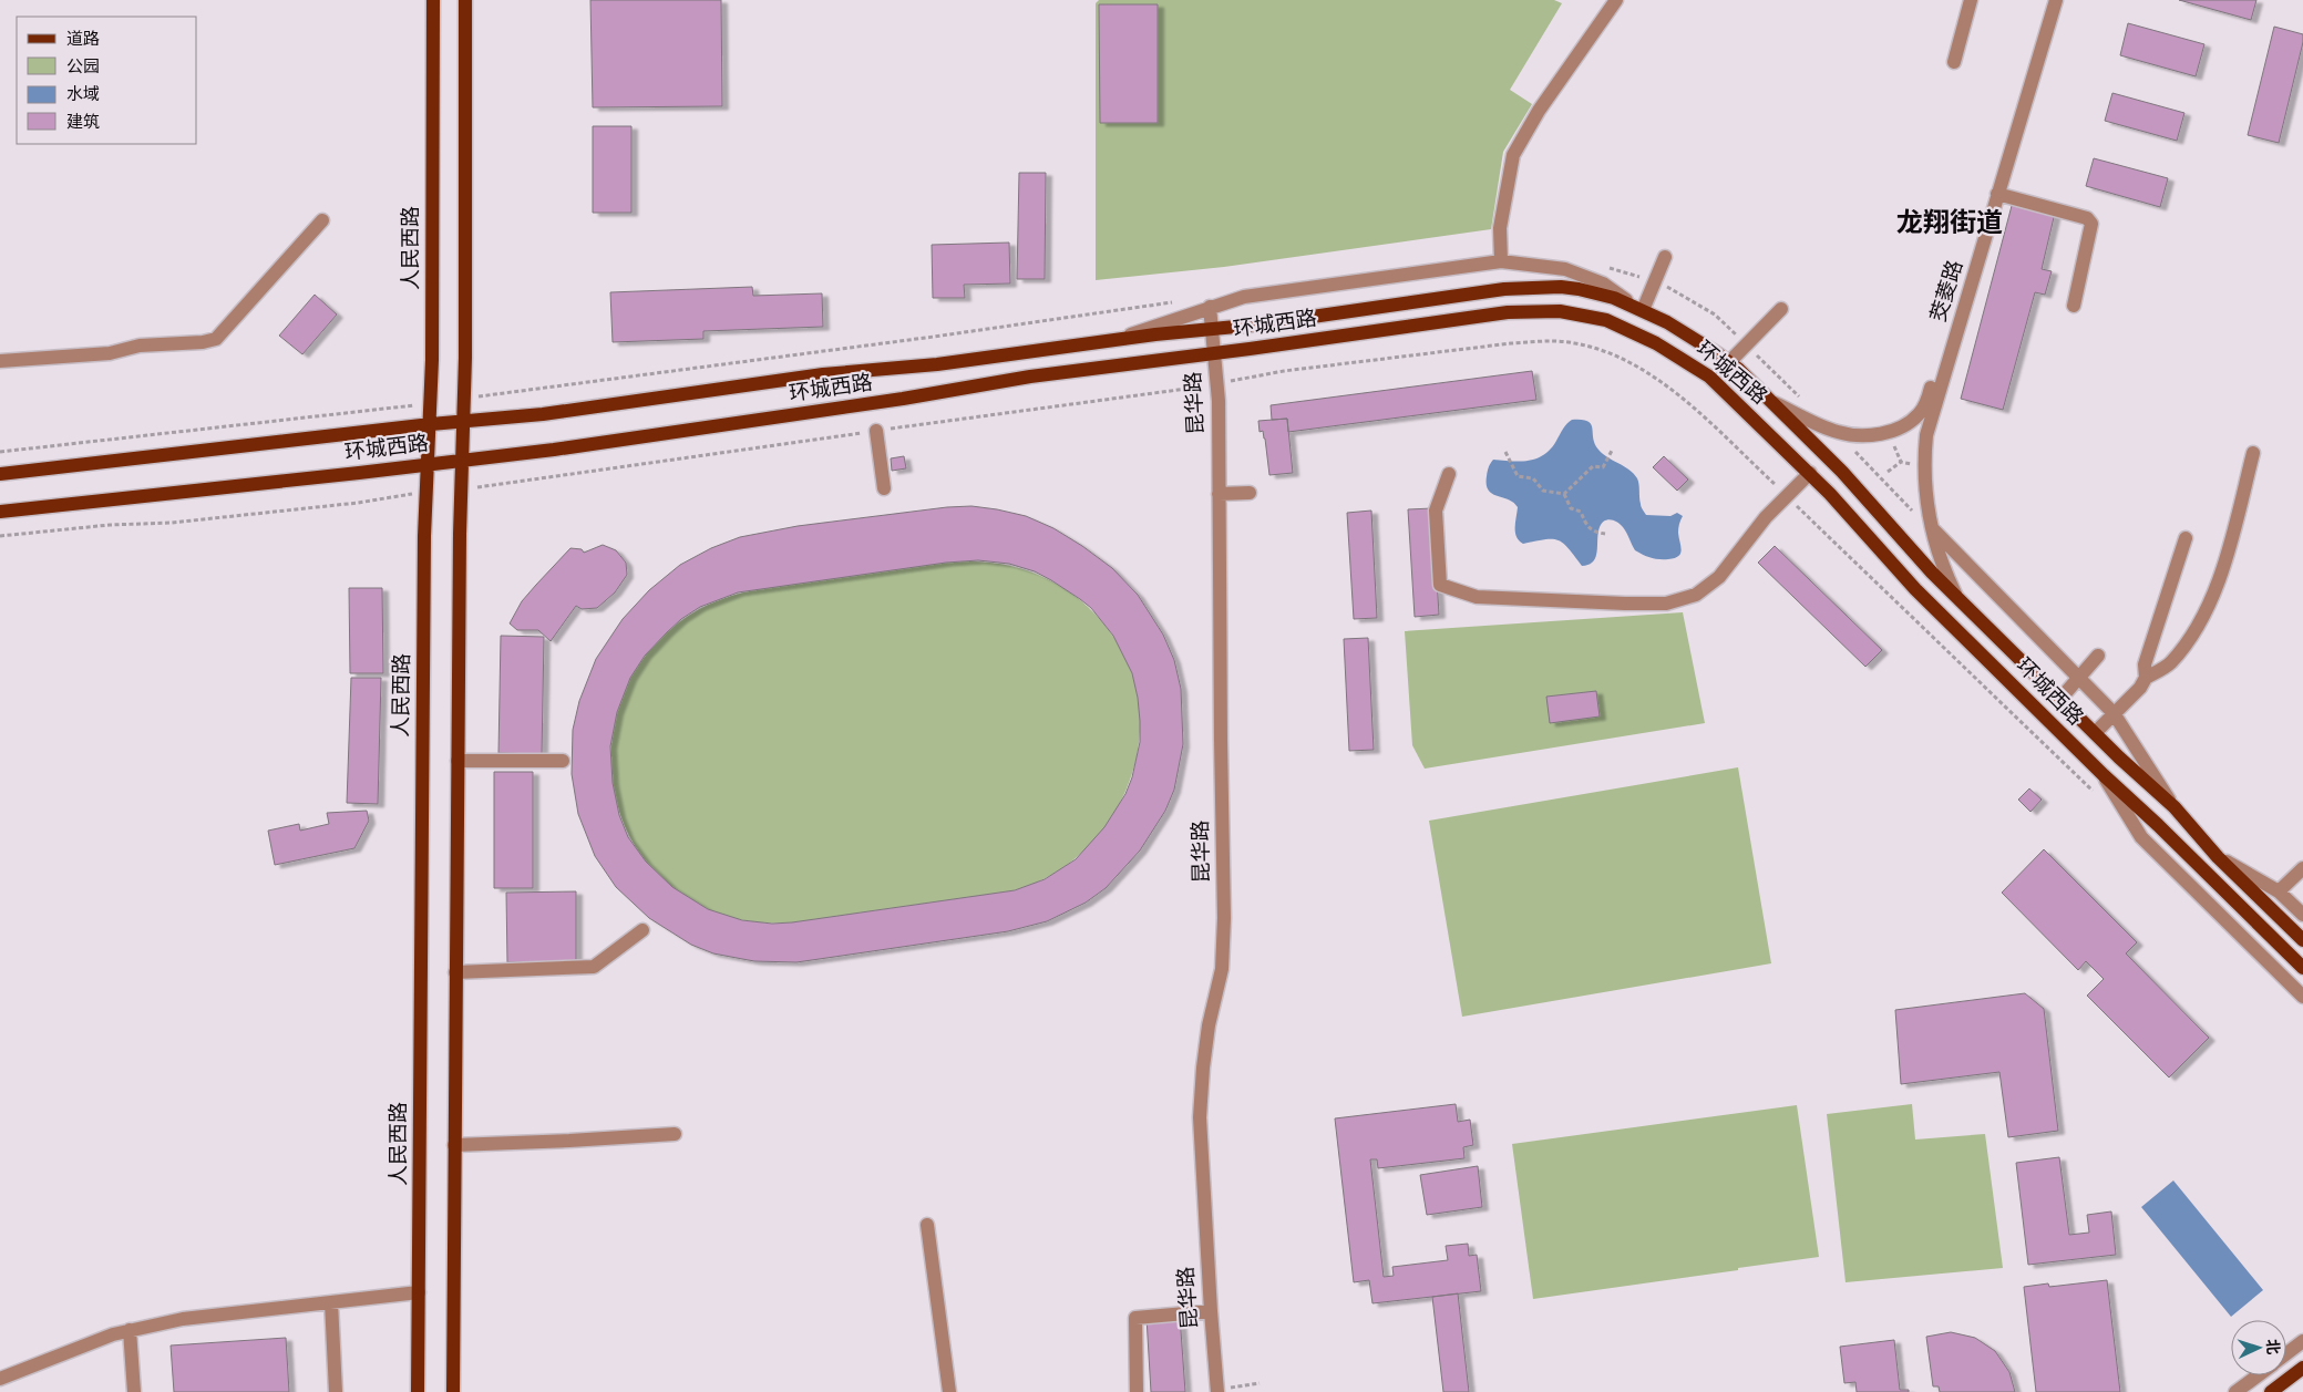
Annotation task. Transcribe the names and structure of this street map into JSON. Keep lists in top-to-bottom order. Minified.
{"streets":{"main road":["人民西路","环城西路"],"street":["茭菱路","昆华路"]},"crossings":[["人民西路","环城西路"],["茭菱路","环城西路"],["环城西路","昆华路"]],"districts":["龙翔街道"],"legend":["道路","公园","水域","建筑"],"north":"right"}
